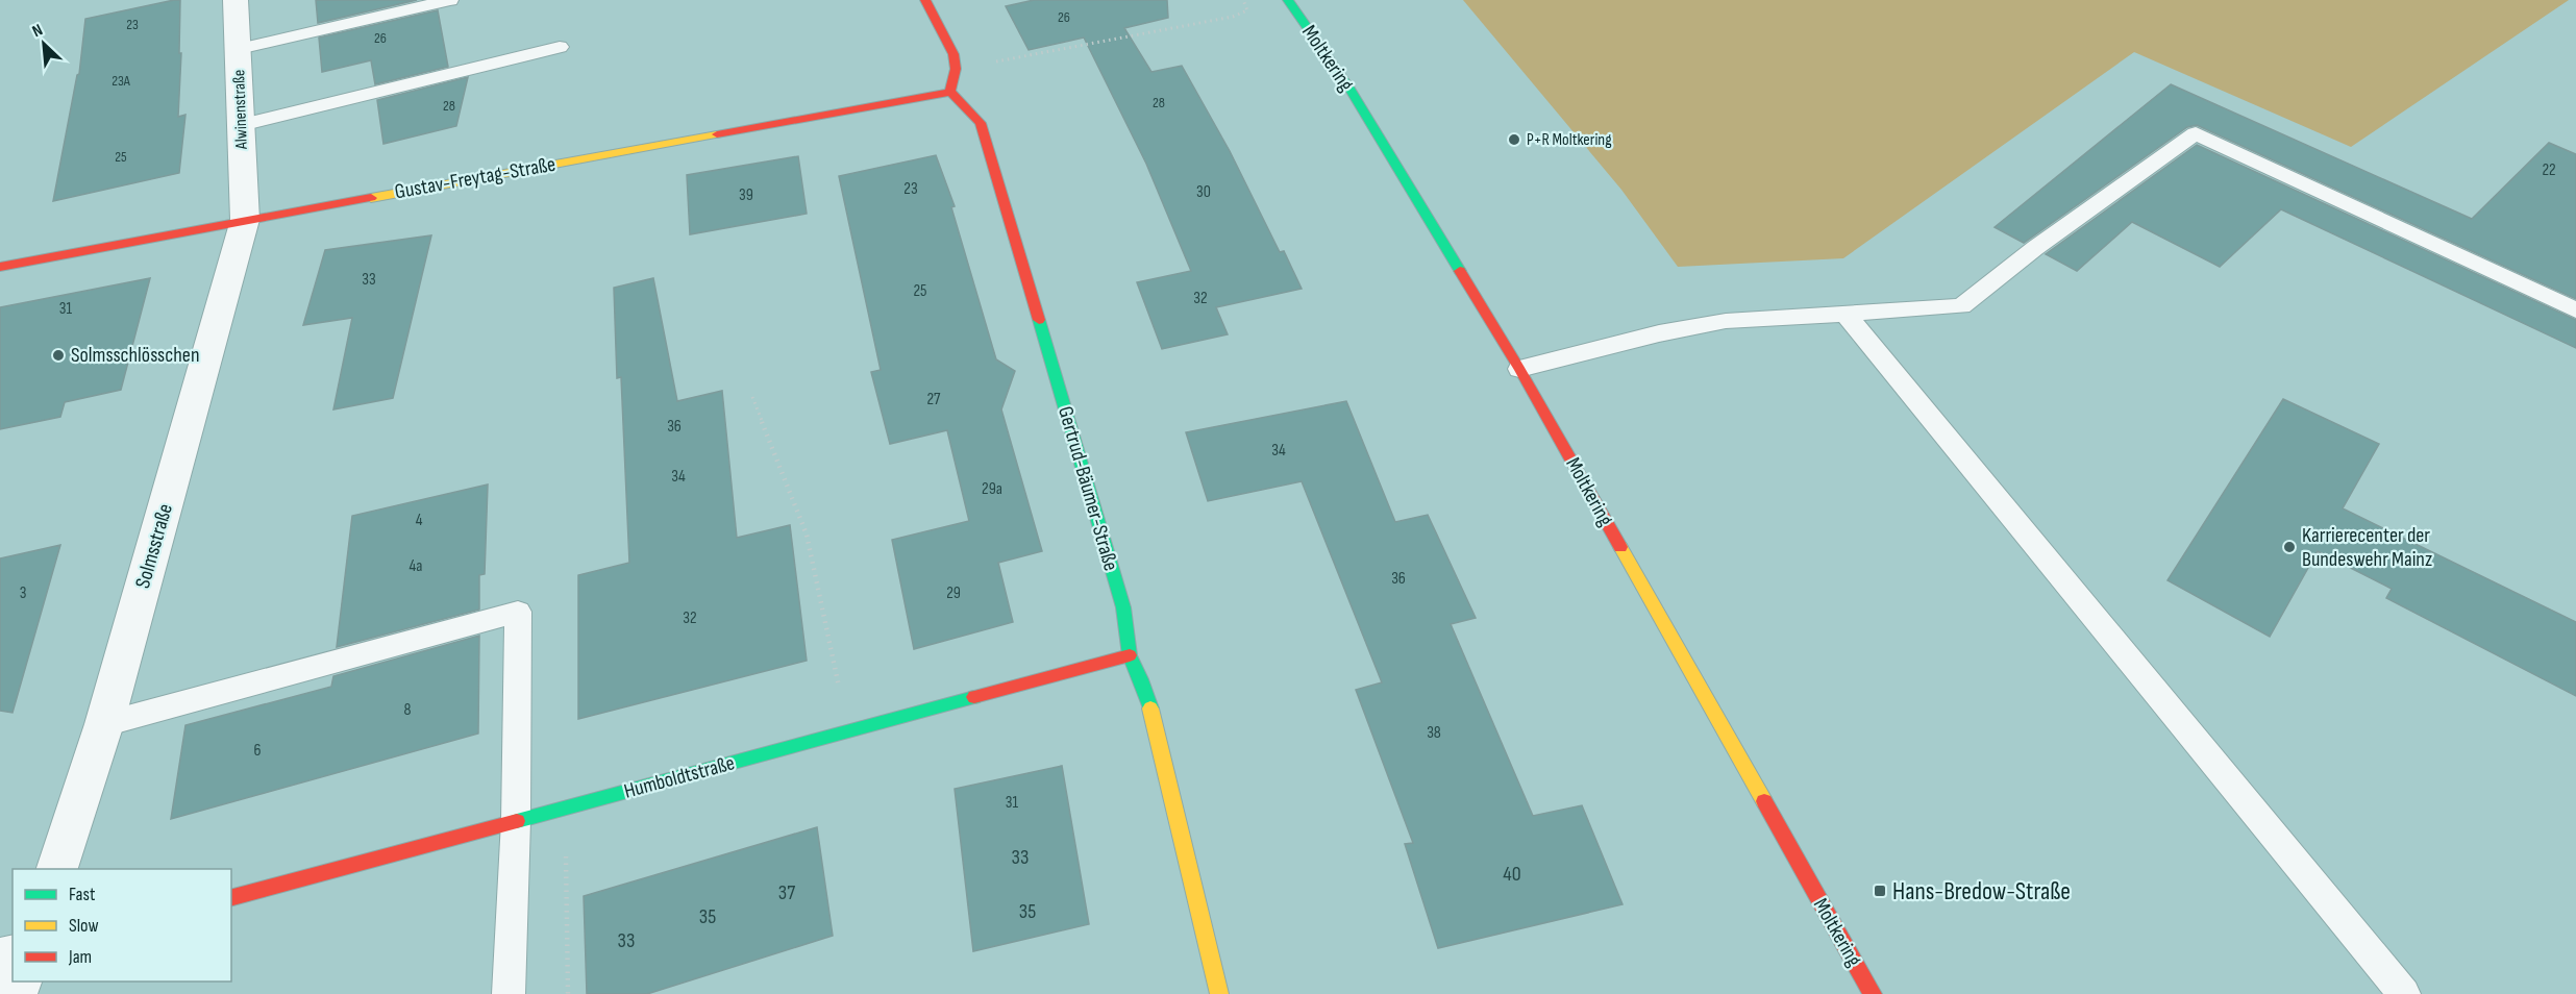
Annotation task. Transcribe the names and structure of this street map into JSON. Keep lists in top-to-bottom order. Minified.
{"streets":{"street":["Moltkering","Alwinenstraße","Gustav-Freytag-Straße","Gertrud-Bäumer-Straße","Solmsstraße","Humboldtstraße"]},"crossings":[["Alwinenstraße","Gustav-Freytag-Straße"],["Alwinenstraße","Solmsstraße"],["Gustav-Freytag-Straße","Gertrud-Bäumer-Straße"],["Gustav-Freytag-Straße","Solmsstraße"],["Gertrud-Bäumer-Straße","Humboldtstraße"]],"places":{"other":["P+R Moltkering","Solmsschlösschen","Karrierecenter der Bundeswehr Mainz"],"transit":["Hans-Bredow-Straße"]},"house_numbers":["26","23","26","23A","28","28","25","22","23","30","39","33","25","32","31","27","36","34","34","29a","4","4a","36","3","29","32","8","38","6","31","33","40","37","35","35","33"],"legend":["Fast","Slow","Jam"],"north":"top left"}
